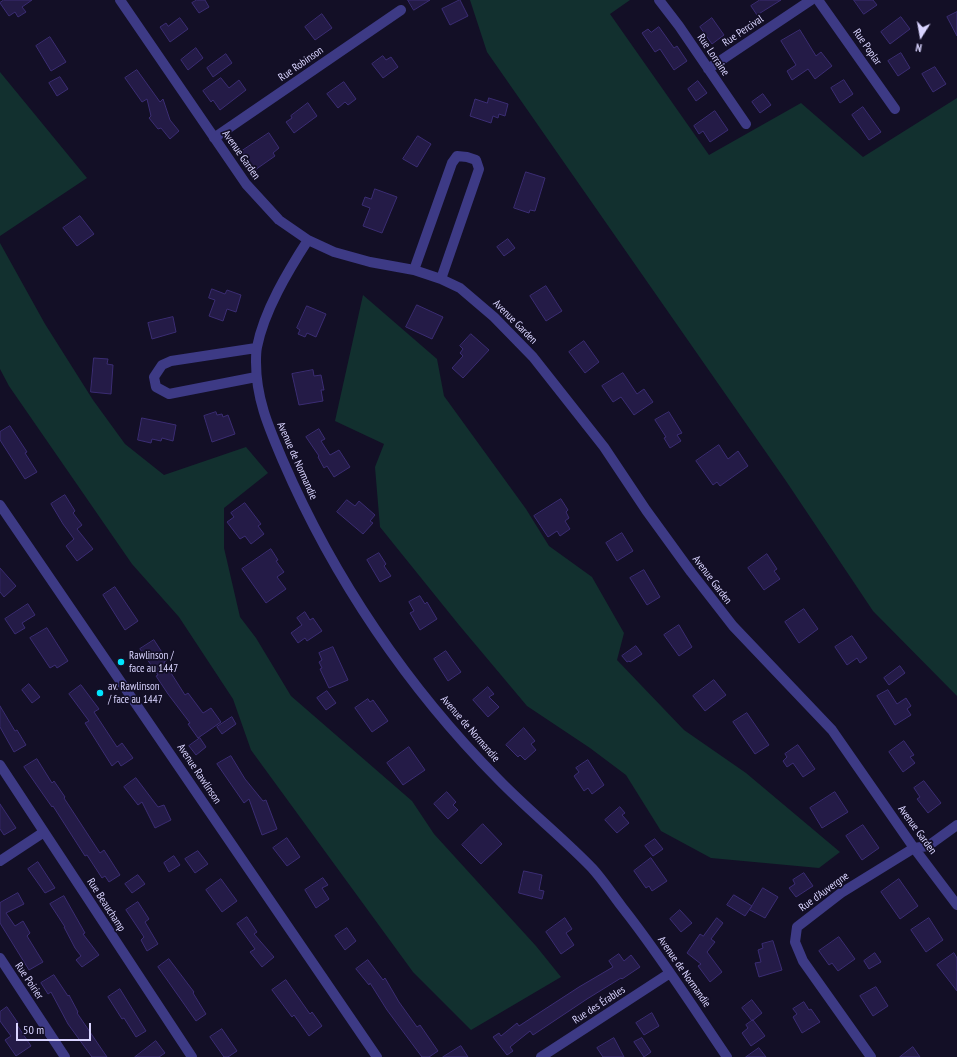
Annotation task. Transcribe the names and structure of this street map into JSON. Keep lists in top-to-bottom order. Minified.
{"streets":{"street":["Rue Percival","Rue Poplar","Rue Lorraine","Rue Robinson","Avenue Garden","Avenue de Normandie","Avenue Rawlinson","Rue d'Auvergne","Rue Beauchamp","Rue Poirier","Rue des Érables"]},"crossings":[["Rue Percival","Rue Lorraine"],["Rue Robinson","Avenue Garden"],["Avenue Garden","Avenue de Normandie"],["Avenue Garden","Rue d'Auvergne"],["Avenue de Normandie","Rue des Érables"]],"places":["Rawlinson / face au 1447","av. Rawlinson / face au 1447"],"scale_bar":"50 m","north":"bottom"}
